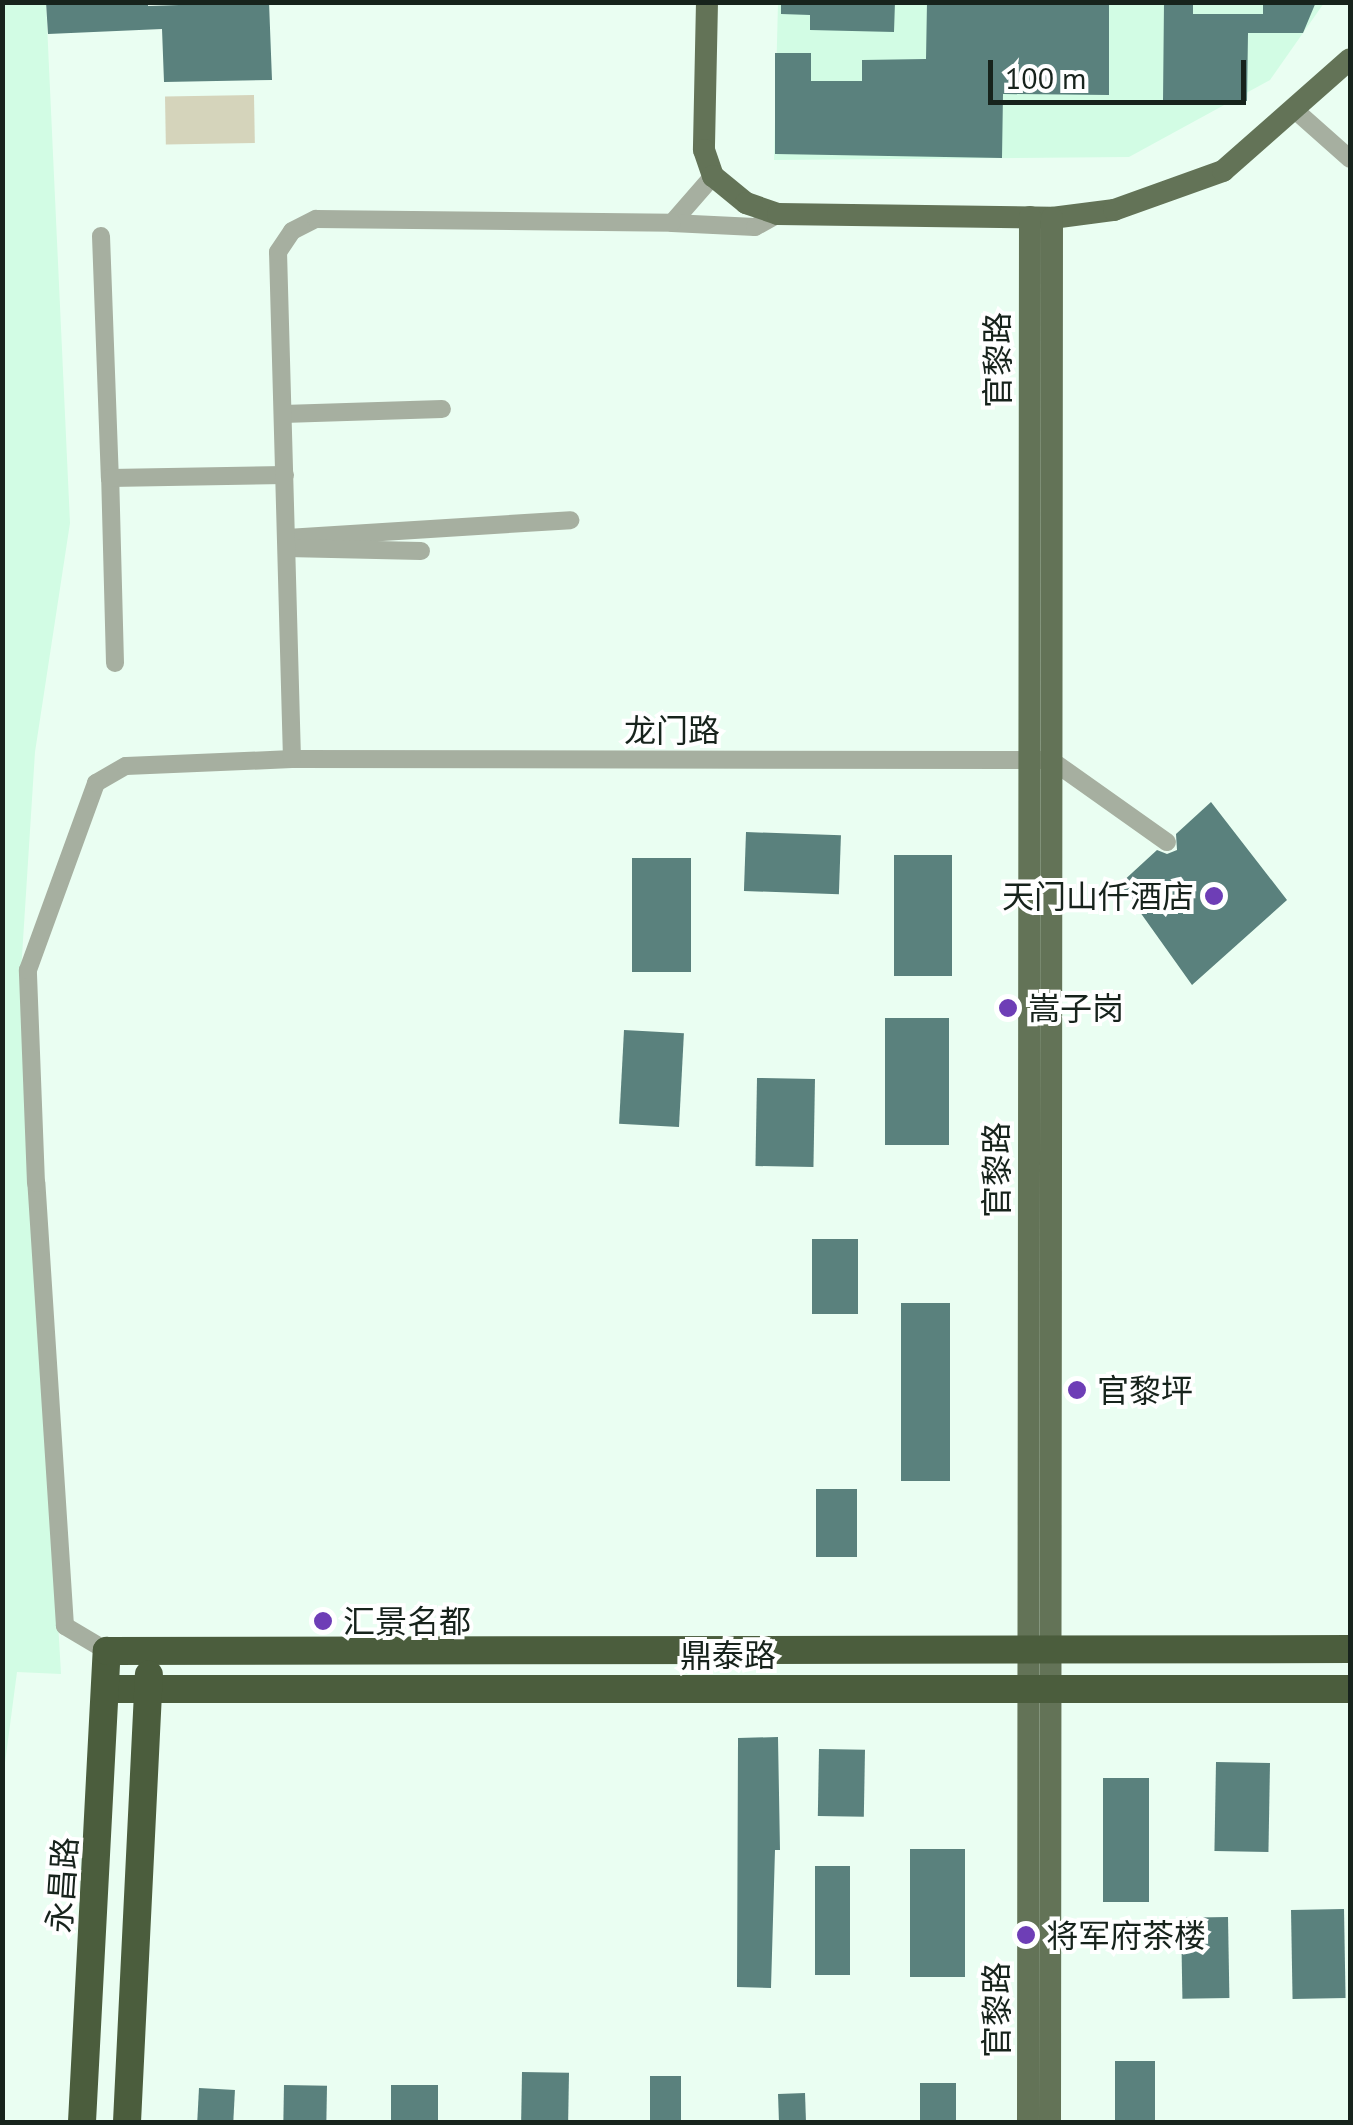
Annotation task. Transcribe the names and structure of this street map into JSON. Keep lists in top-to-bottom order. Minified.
{"streets":{"highway":["鼎泰路","永昌路"],"main road":["官黎路"],"street":["龙门路"]},"crossings":[["官黎路","龙门路"],["官黎路","鼎泰路"],["龙门路","鼎泰路"],["龙门路","永昌路"],["鼎泰路","永昌路"]],"places":["天门山仟酒店","嵩子岗","官黎坪","汇景名都","将军府茶楼"],"scale_bar":"100 m"}
